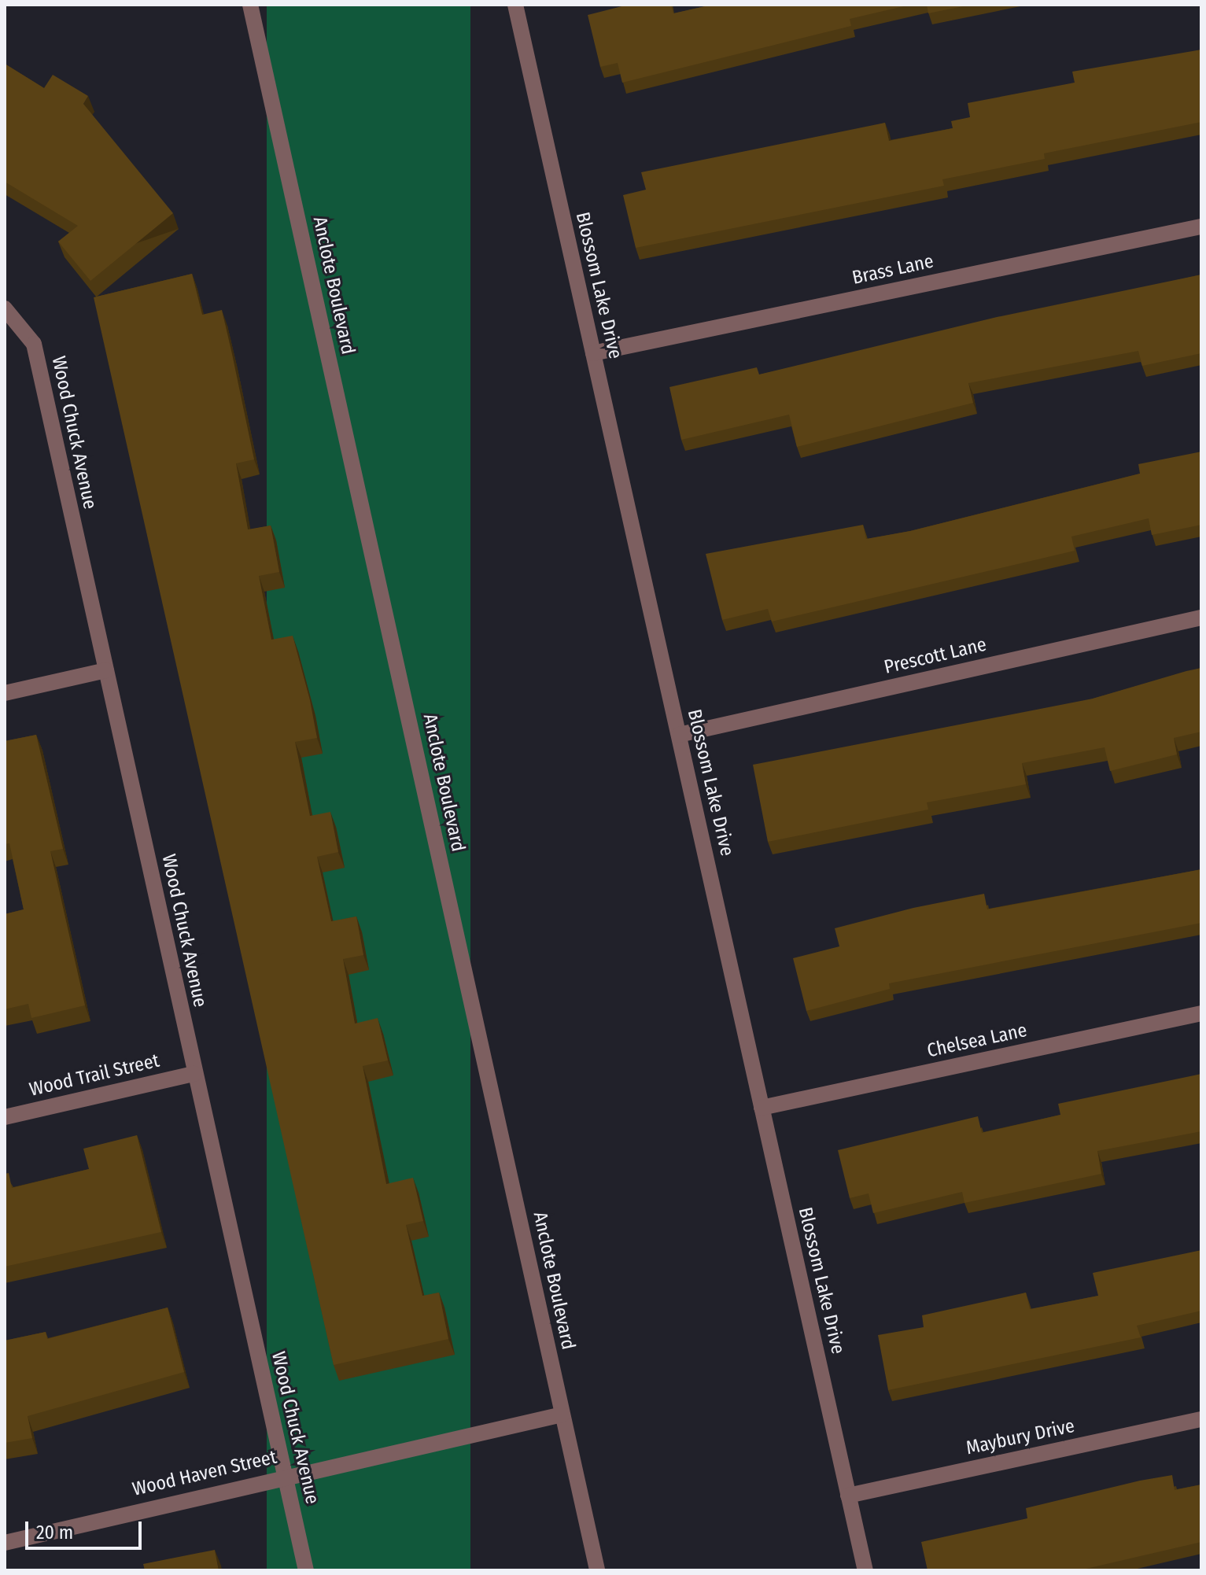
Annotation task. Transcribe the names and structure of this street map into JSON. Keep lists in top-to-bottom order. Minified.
{"streets":{"street":["Brass Lane","Anclote Boulevard","Blossom Lake Drive","Wood Chuck Avenue","Prescott Lane","Chelsea Lane","Wood Trail Street","Maybury Drive","Wood Haven Street"]},"crossings":[["Brass Lane","Blossom Lake Drive"],["Anclote Boulevard","Wood Haven Street"],["Blossom Lake Drive","Prescott Lane"],["Blossom Lake Drive","Chelsea Lane"],["Blossom Lake Drive","Maybury Drive"],["Wood Chuck Avenue","Wood Trail Street"],["Wood Chuck Avenue","Wood Haven Street"]],"scale_bar":"20 m"}
